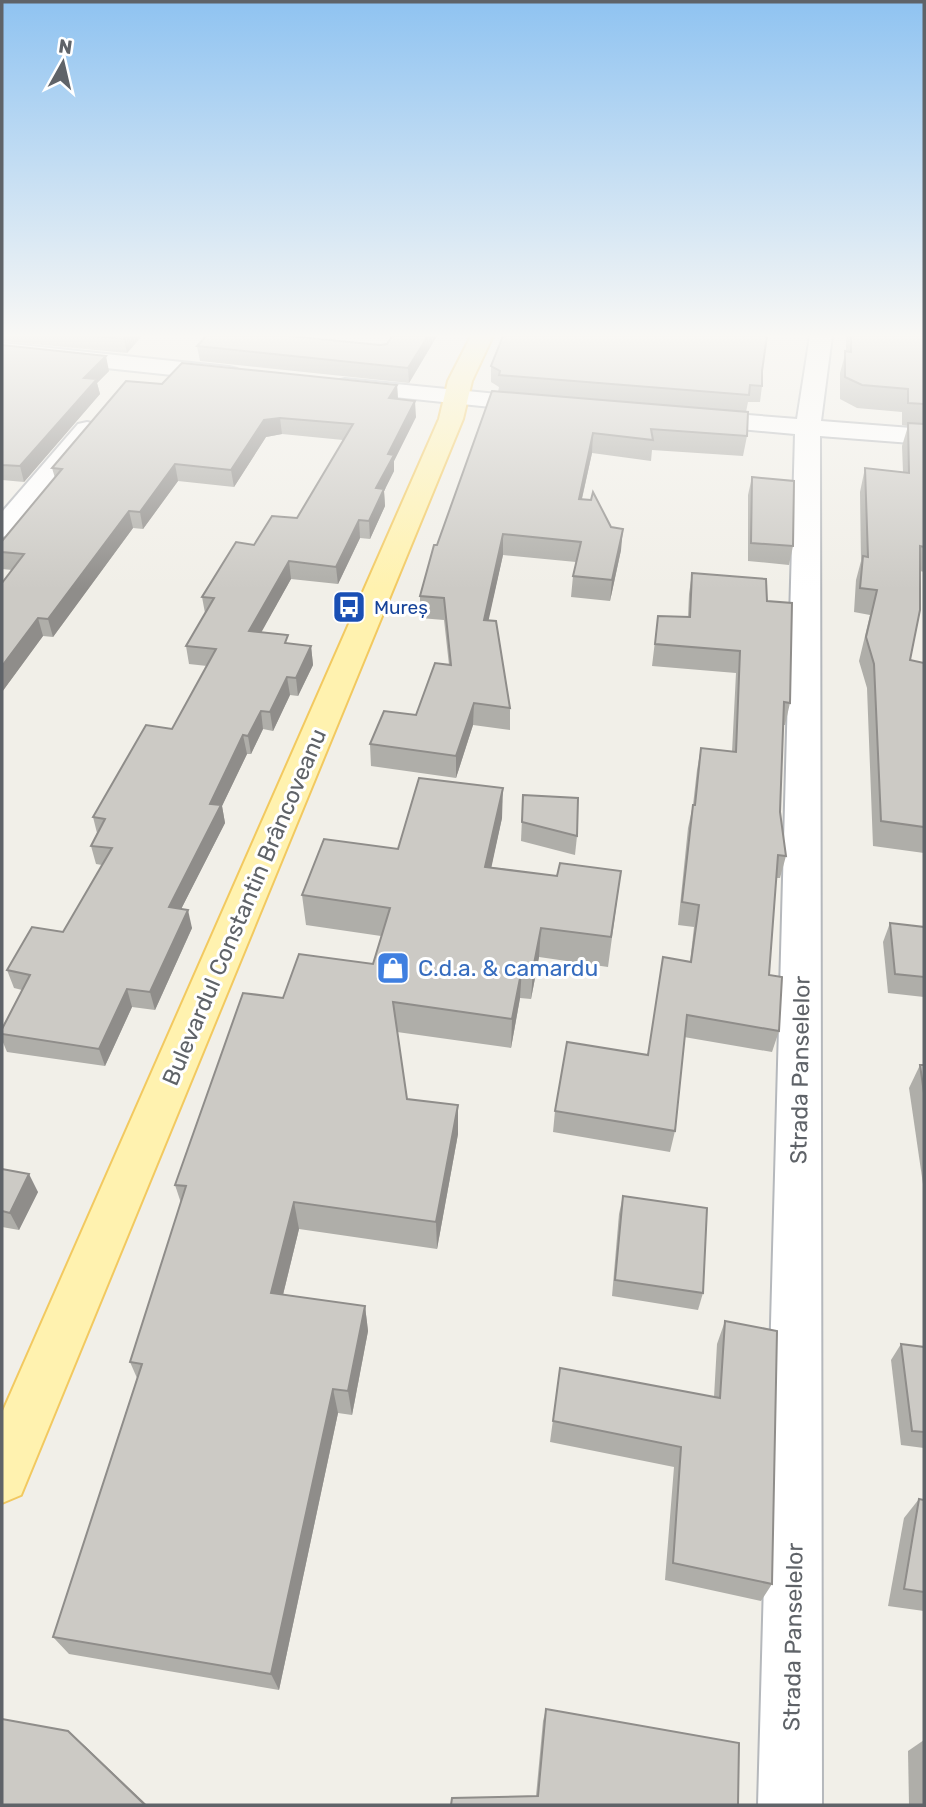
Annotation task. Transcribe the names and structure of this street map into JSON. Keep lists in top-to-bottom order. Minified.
{"streets":{"main road":["Bulevardul Constantin Brâncoveanu"],"street":["Strada Panselelor"]},"places":{"bus stop":["Mureș"],"shop":["C.d.a. & camardu"]},"north":"top"}
